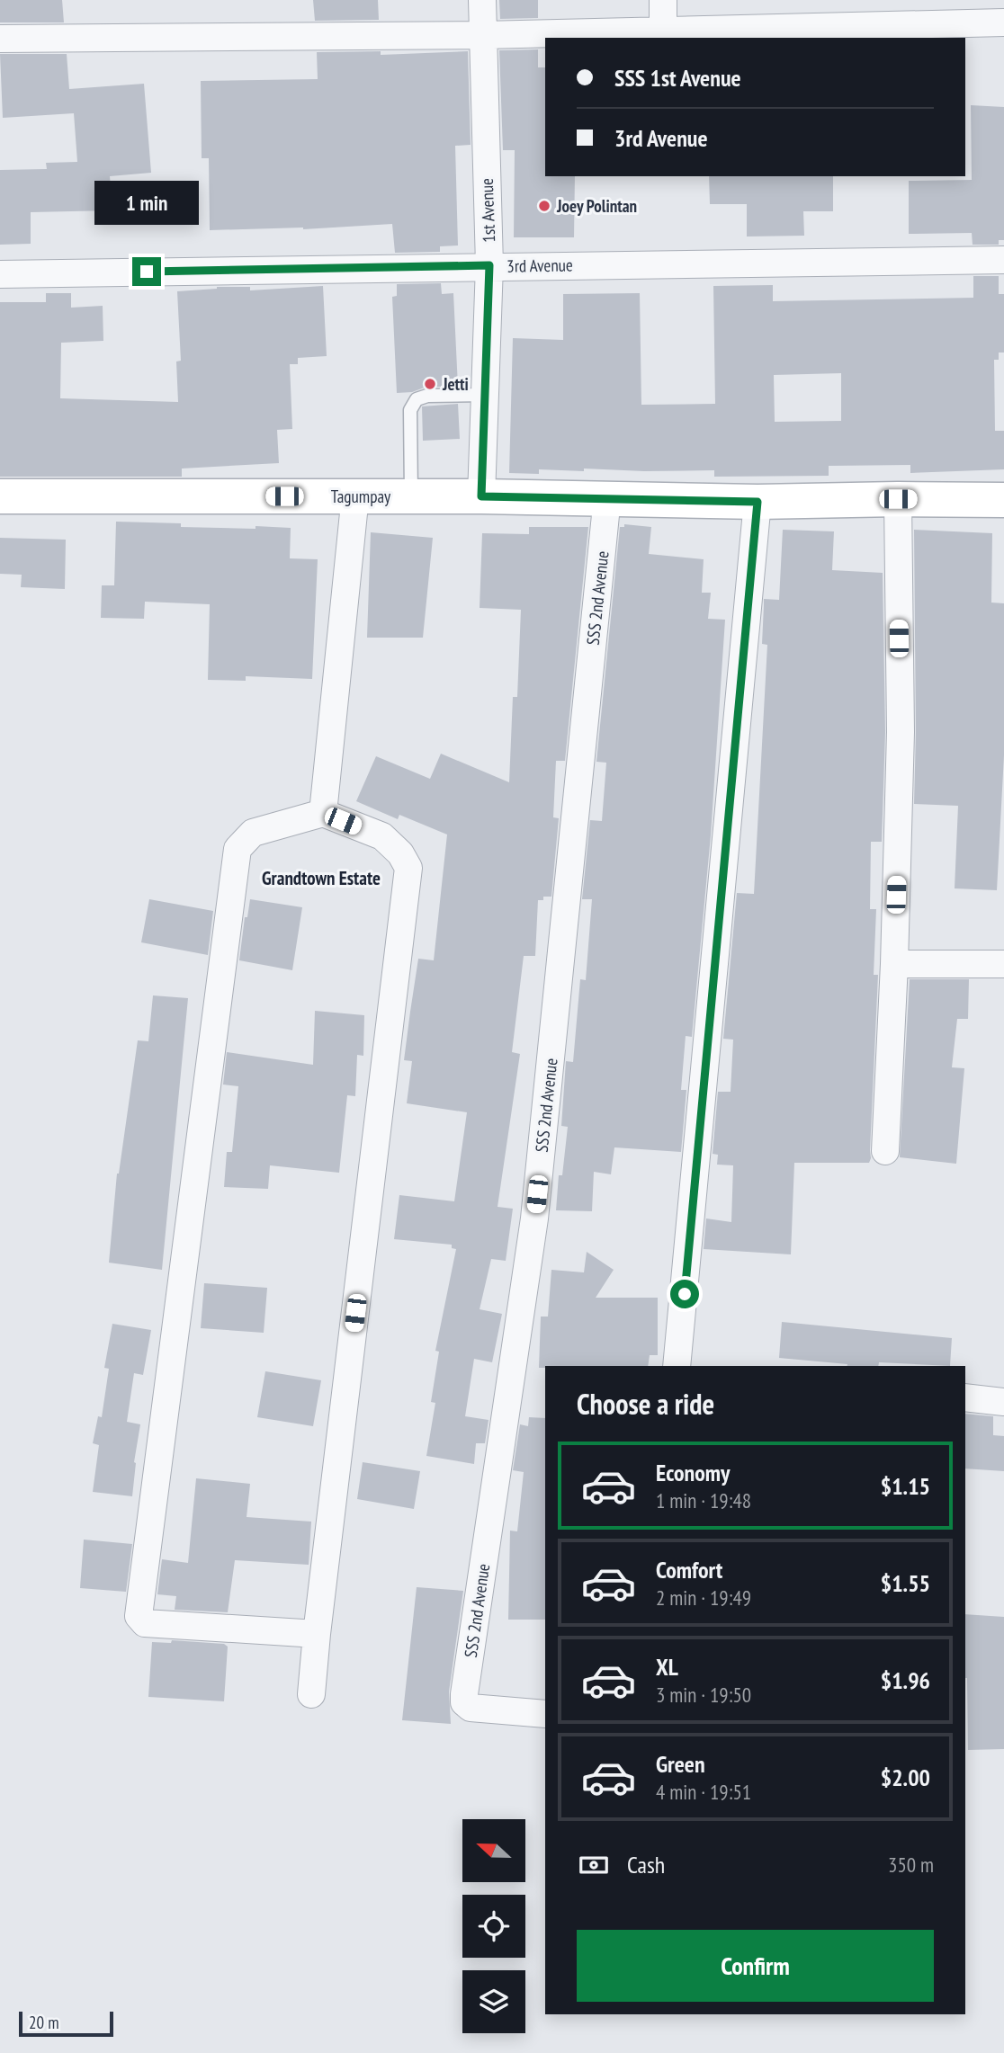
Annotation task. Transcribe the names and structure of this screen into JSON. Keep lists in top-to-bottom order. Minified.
{"streets":{"main road":["Tagumpay"],"street":["1st Avenue","3rd Avenue","SSS 2nd Avenue"]},"crossings":[["1st Avenue","3rd Avenue"],["1st Avenue","Tagumpay"],["Tagumpay","SSS 2nd Avenue"]],"districts":["Grandtown Estate"],"places":["Joey Polintan","Jetti"],"scale_bar":"20 m","north":"left","page":{"banner":["SSS 1st Avenue","3rd Avenue"],"bubble":"1 min","heading":"Choose a ride","list":[{"name":"Economy","note":"1 min · 19:48","value":"$1.15"},{"name":"Comfort","note":"2 min · 19:49","value":"$1.55"},{"name":"XL","note":"3 min · 19:50","value":"$1.96"},{"name":"Green","note":"4 min · 19:51","value":"$2.00"}],"pay":["Cash","350 m"],"buttons":"Confirm","scale":"20 m"}}
